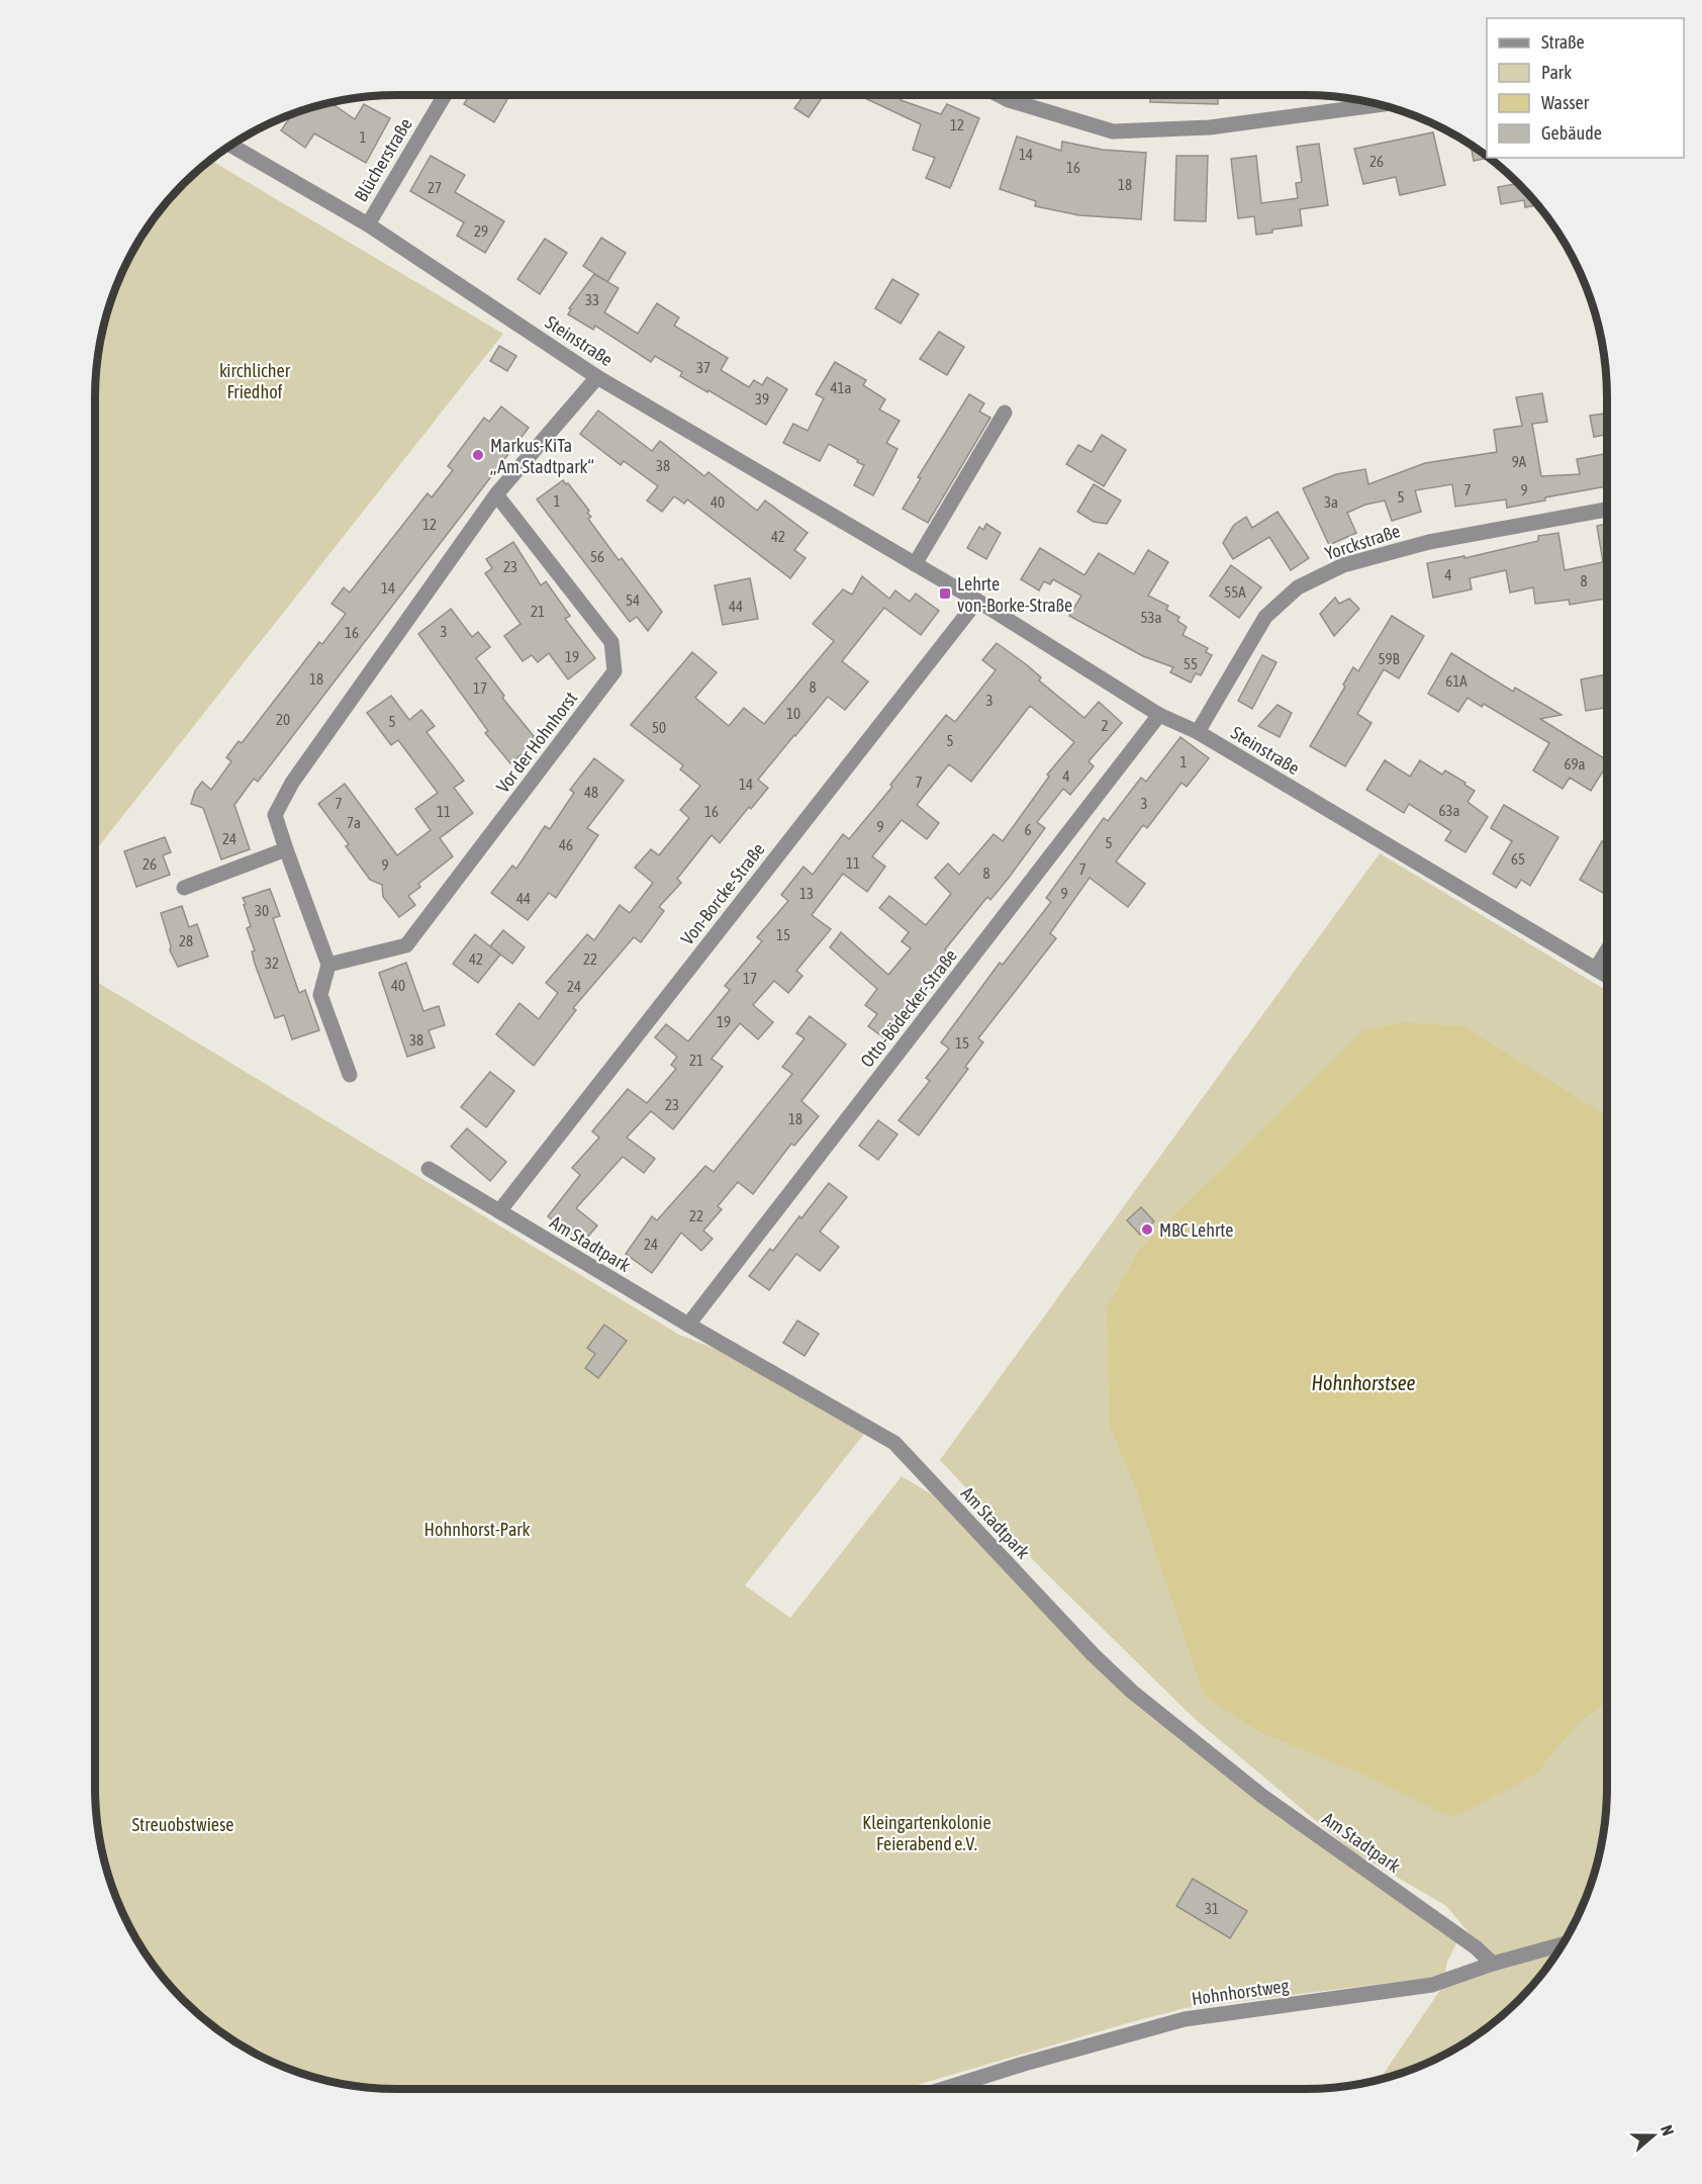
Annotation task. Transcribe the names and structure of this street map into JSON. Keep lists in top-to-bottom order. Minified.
{"streets":{"street":["Blücherstraße","Steinstraße","Yorckstraße","Vor der Hohnhorst","Von-Borcke-Straße","Otto-Bödecker-Straße","Am Stadtpark","Hohnhorstweg"]},"crossings":[["Blücherstraße","Steinstraße"],["Steinstraße","Yorckstraße"],["Steinstraße","Von-Borcke-Straße"],["Steinstraße","Otto-Bödecker-Straße"],["Von-Borcke-Straße","Am Stadtpark"],["Otto-Bödecker-Straße","Am Stadtpark"],["Am Stadtpark","Hohnhorstweg"]],"water":["Hohnhorstsee"],"parks":["kirchlicher Friedhof","Hohnhorst-Park","Kleingartenkolonie Feierabend e.V.","Streuobstwiese"],"places":{"other":["Markus-KiTa „Am Stadtpark“","MBC Lehrte"],"transit":["Lehrte von-Borke-Straße"]},"house_numbers":["12","1","14","26","16","18","27","29","33","37","41a","39","9A","38","7","9","5","1","40","3a","12","42","56","23","4","8","14","55A","54","44","21","53a","3","16","19","59B","55","18","61A","8","17","3","10","20","5","2","50","5","1","69a","4","7","14","48","7","3","63a","11","16","7a","9","6","24","5","46","65","11","26","9","7","8","13","9","44","30","15","28","42","22","32","17","40","24","19","38","15","21","23","18","22","24","31"],"legend":["Straße","Park","Wasser","Gebäude"],"north":"right"}
